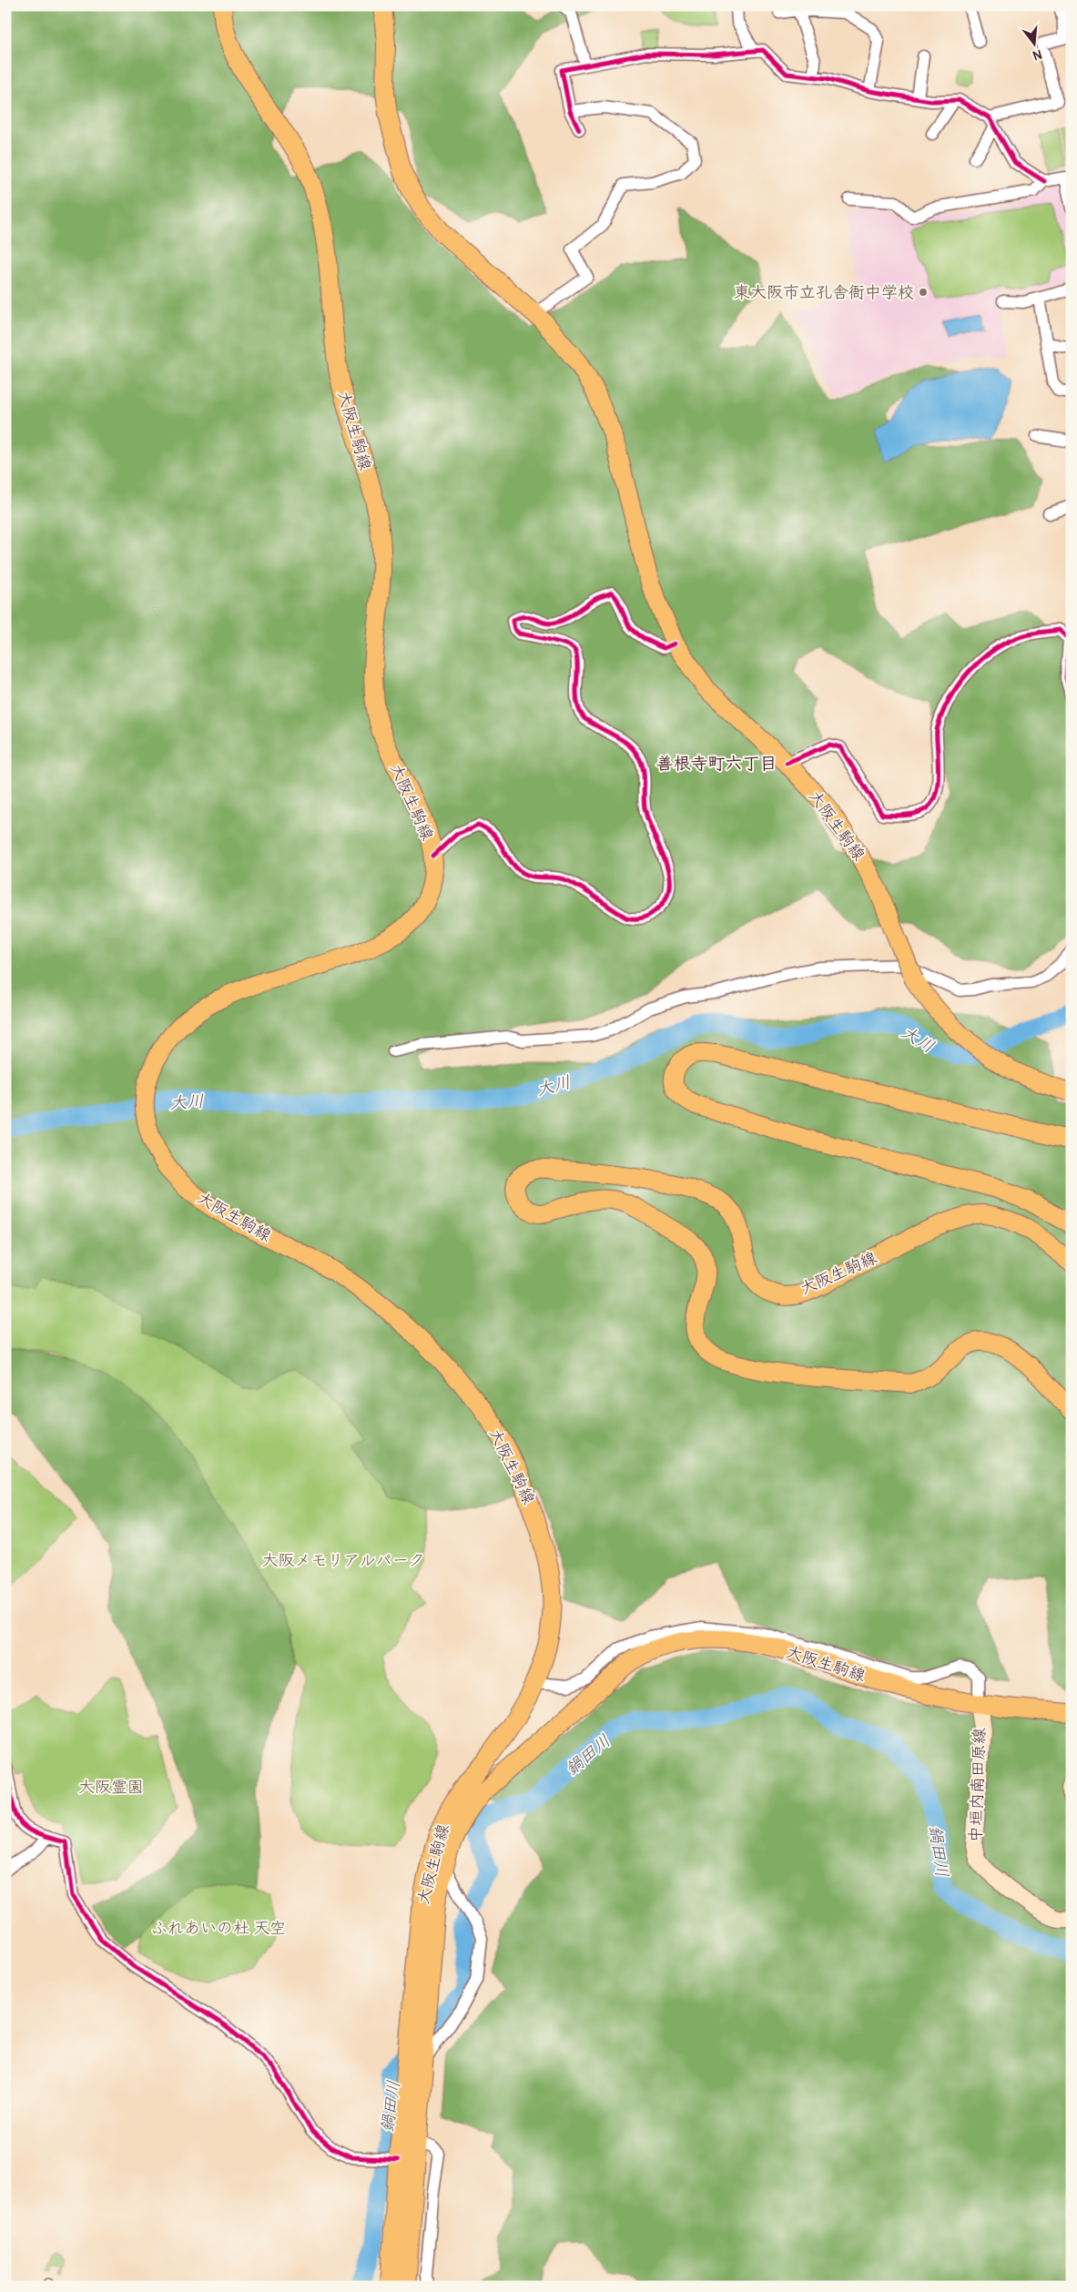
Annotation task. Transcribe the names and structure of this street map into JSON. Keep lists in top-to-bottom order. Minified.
{"streets":{"main road":["大阪生駒線","中垣内南田原線"]},"crossings":[["大阪生駒線","中垣内南田原線"]],"districts":["善根寺町六丁目"],"water":["大川","鍋田川"],"parks":["大阪メモリアルパーク","大阪霊園","ふれあいの杜 天空"],"places":["東大阪市立孔舎衙中学校"],"north":"bottom"}
